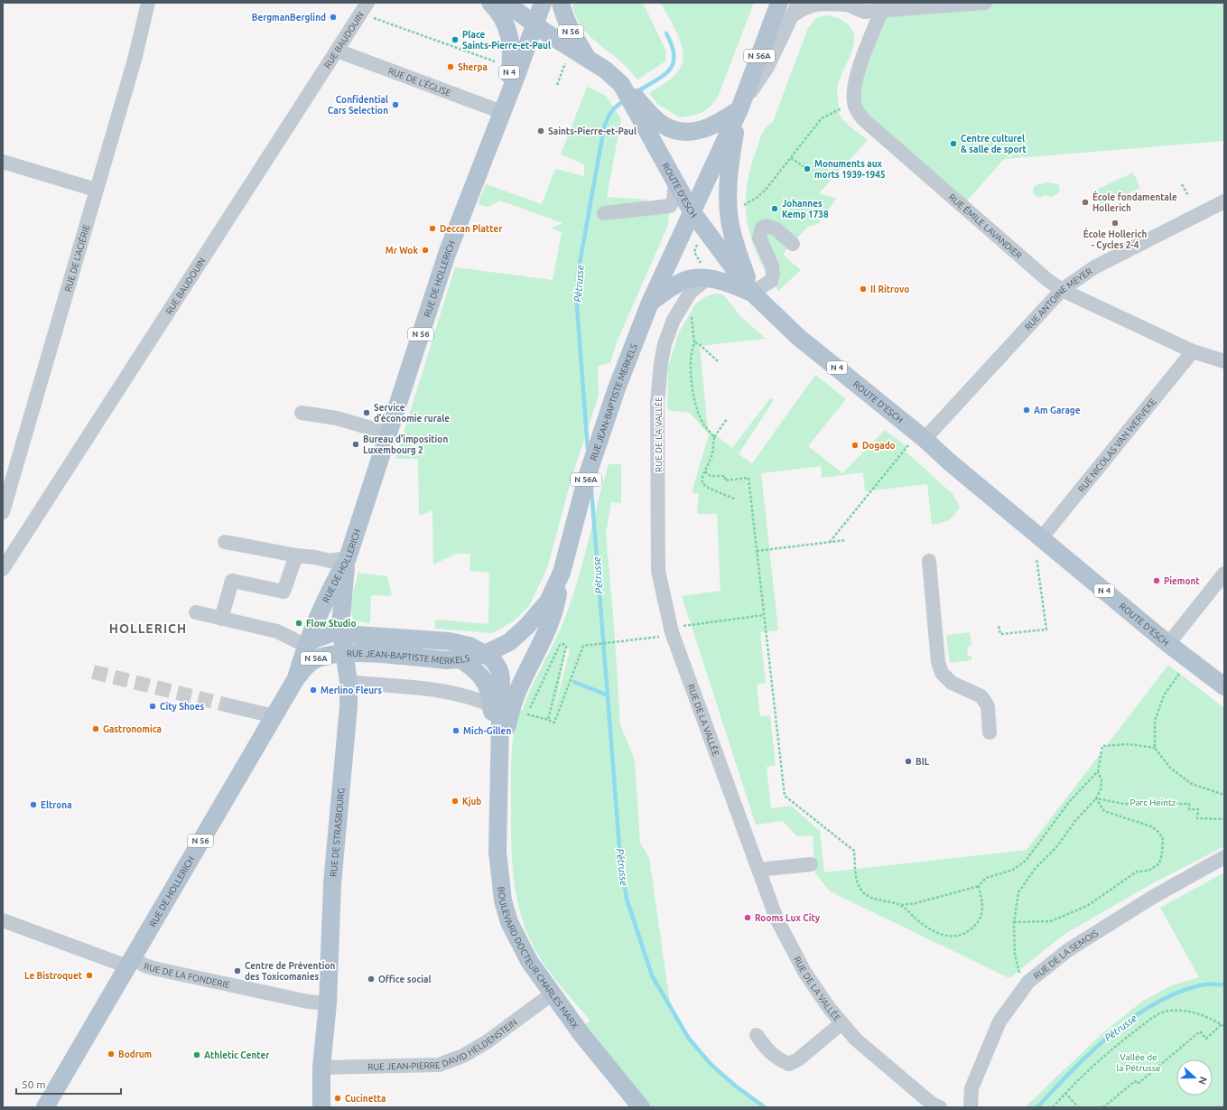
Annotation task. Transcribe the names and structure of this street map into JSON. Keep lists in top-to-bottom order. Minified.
{"streets":{"main road":["N 56","N 56A","N 4","ROUTE D'ESCH","RUE DE HOLLERICH","RUE JEAN-BAPTISTE MERKELS","RUE DE STRASBOURG","BOULEVARD DOCTEUR CHARLES MARX"],"street":["RUE BAUDOUIN","RUE DE L'ÉGLISE","RUE ÉMILE LAVANDIER","RUE DE L'ACIÉRIE","RUE ANTOINE MEYER","RUE DE LA VALLÉE","RUE NICOLAS VAN WERVEKE","RUE DE LA SEMOIS","RUE DE LA FONDERIE","RUE JEAN-PIERRE DAVID HELDENSTEIN"]},"crossings":[["N 56","N 4"],["N 56","RUE DE HOLLERICH"],["RUE BAUDOUIN","RUE DE L'ÉGLISE"],["N 56A","N 4"],["N 56A","ROUTE D'ESCH"],["N 56A","RUE JEAN-BAPTISTE MERKELS"],["N 4","RUE DE L'ÉGLISE"],["N 4","ROUTE D'ESCH"],["N 4","RUE DE HOLLERICH"],["RUE DE L'ÉGLISE","RUE DE HOLLERICH"],["ROUTE D'ESCH","RUE ANTOINE MEYER"],["ROUTE D'ESCH","RUE JEAN-BAPTISTE MERKELS"],["ROUTE D'ESCH","RUE NICOLAS VAN WERVEKE"],["RUE ÉMILE LAVANDIER","RUE ANTOINE MEYER"],["RUE ÉMILE LAVANDIER","RUE NICOLAS VAN WERVEKE"],["RUE DE HOLLERICH","RUE JEAN-BAPTISTE MERKELS"],["RUE DE HOLLERICH","RUE DE STRASBOURG"],["RUE DE HOLLERICH","RUE DE LA FONDERIE"],["RUE JEAN-BAPTISTE MERKELS","RUE DE STRASBOURG"],["RUE JEAN-BAPTISTE MERKELS","BOULEVARD DOCTEUR CHARLES MARX"],["RUE DE STRASBOURG","RUE DE LA FONDERIE"],["RUE DE STRASBOURG","RUE JEAN-PIERRE DAVID HELDENSTEIN"],["BOULEVARD DOCTEUR CHARLES MARX","RUE JEAN-PIERRE DAVID HELDENSTEIN"]],"districts":["HOLLERICH"],"water":["Pétrusse"],"parks":["Parc Heintz","Vallée de la Pétrusse"],"places":["BergmanBerglind","Place Saints-Pierre-et-Paul","Sherpa","Confidential Cars Selection","Saints-Pierre-et-Paul","Centre culturel & salle de sport","Monuments aux morts 1939-1945","École fondamentale Hollerich","Johannes Kemp 1738","École Hollerich - Cycles 2-4","Deccan Platter","Mr Wok","Il Ritrovo","Am Garage","Service d’économie rurale","Bureau d'imposition Luxembourg 2","Dogado","Piemont","Flow Studio","Merlino Fleurs","City Shoes","Gastronomica","Mich-Gillen","BIL","Kjub","Eltrona","Rooms Lux City","Centre de Prévention des Toxicomanies","Le Bistroquet","Office social","Bodrum","Athletic Center","Cucinetta"],"scale_bar":"50 m","north":"right"}
